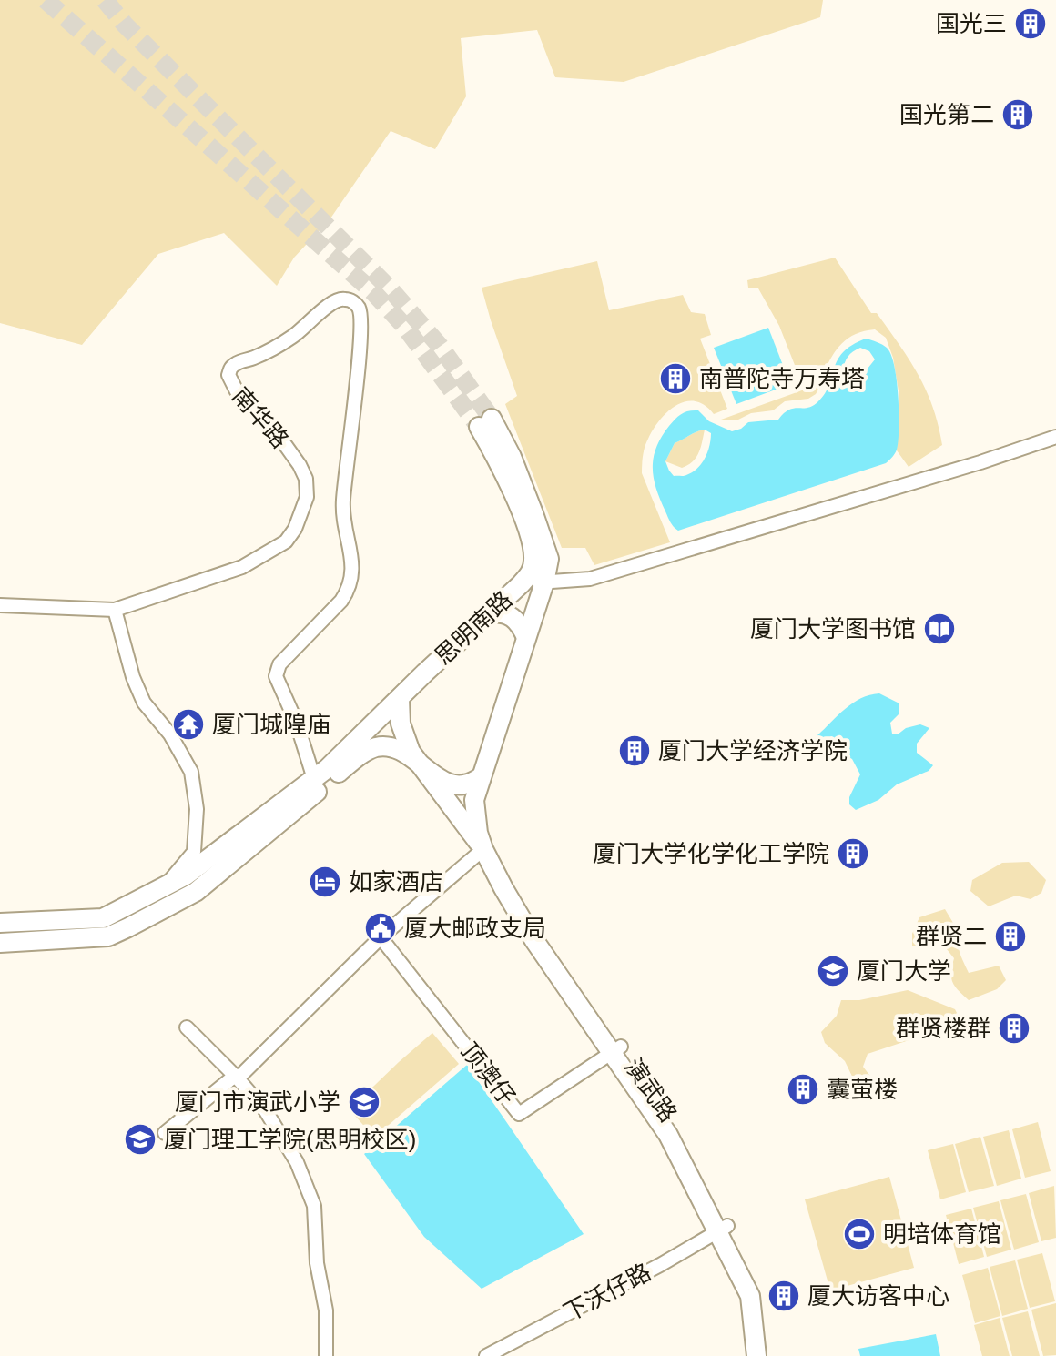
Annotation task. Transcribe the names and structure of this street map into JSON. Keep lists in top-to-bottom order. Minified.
{"streets":{"main road":["思明南路","演武路"],"street":["南华路","顶澳仔","下沃仔路"]},"crossings":[["南华路","思明南路"],["思明南路","演武路"],["顶澳仔","演武路"],["演武路","下沃仔路"]],"places":{"building":["国光三","国光第二","南普陀寺万寿塔","厦门大学经济学院","厦门大学化学化工学院","群贤二","群贤楼群","囊萤楼","厦大访客中心"],"library":["厦门大学图书馆"],"temple":["厦门城隍庙"],"hotel":["如家酒店"],"public building":["厦大邮政支局"],"school or university":["厦门大学","厦门市演武小学","厦门理工学院(思明校区)"],"sports":["明培体育馆"]}}
